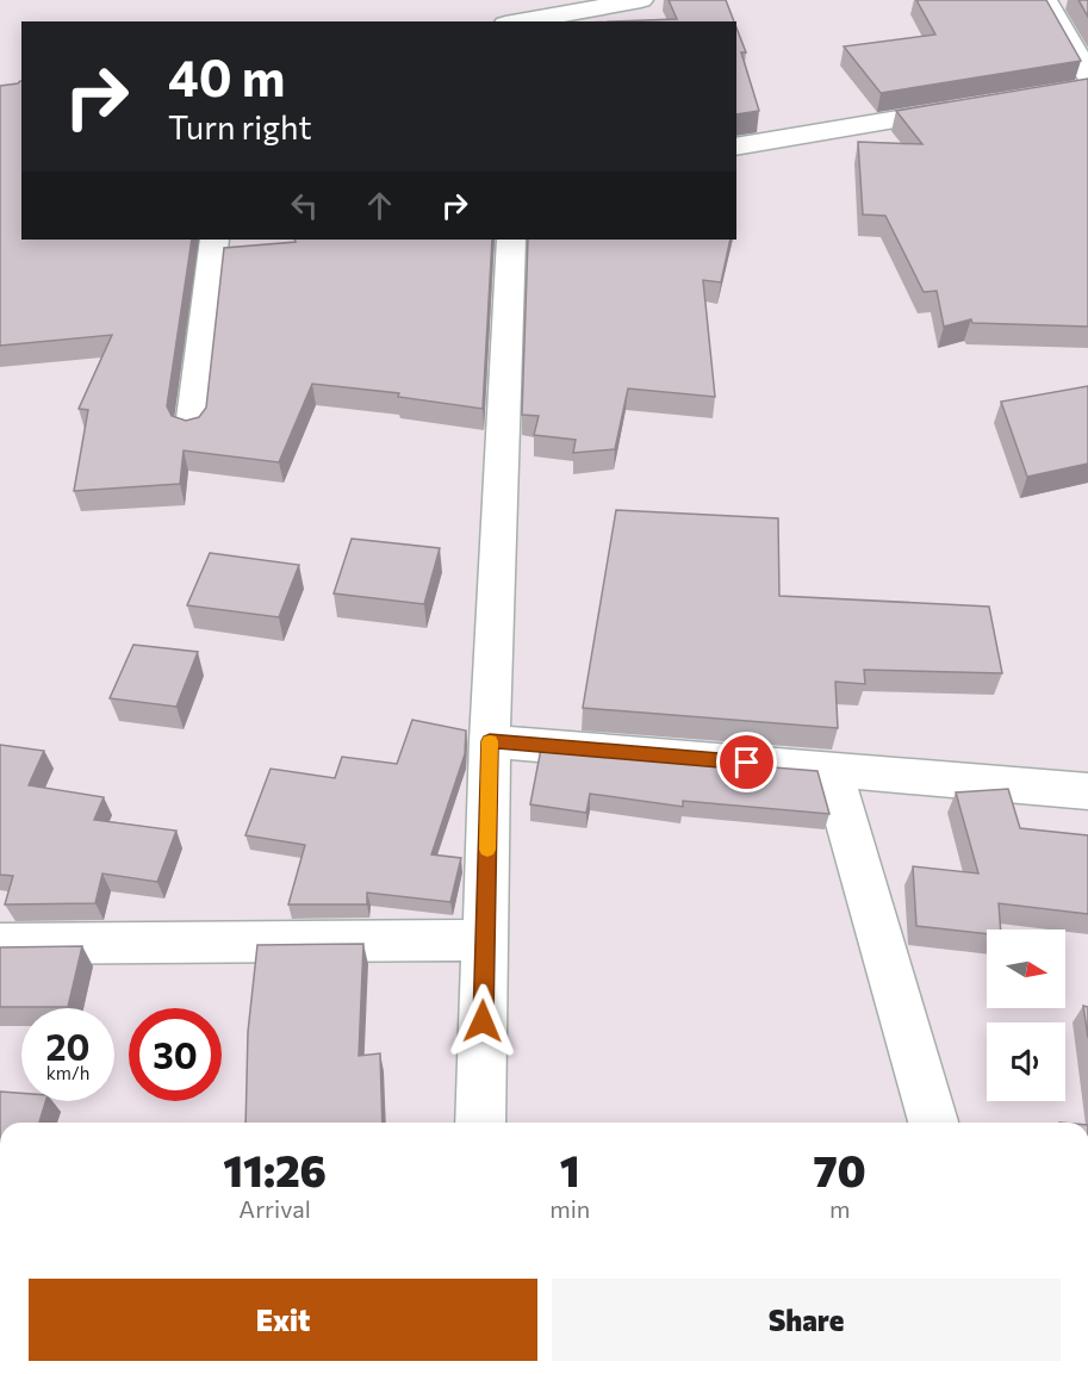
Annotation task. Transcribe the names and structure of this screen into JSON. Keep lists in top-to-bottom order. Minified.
{"north":"right","page":{"turn":["40 m","Turn right"],"speed":"20 km/h","limit":"30","eta":["11:26","Arrival","1","min","70","m"],"buttons":["Exit","Share"]}}
